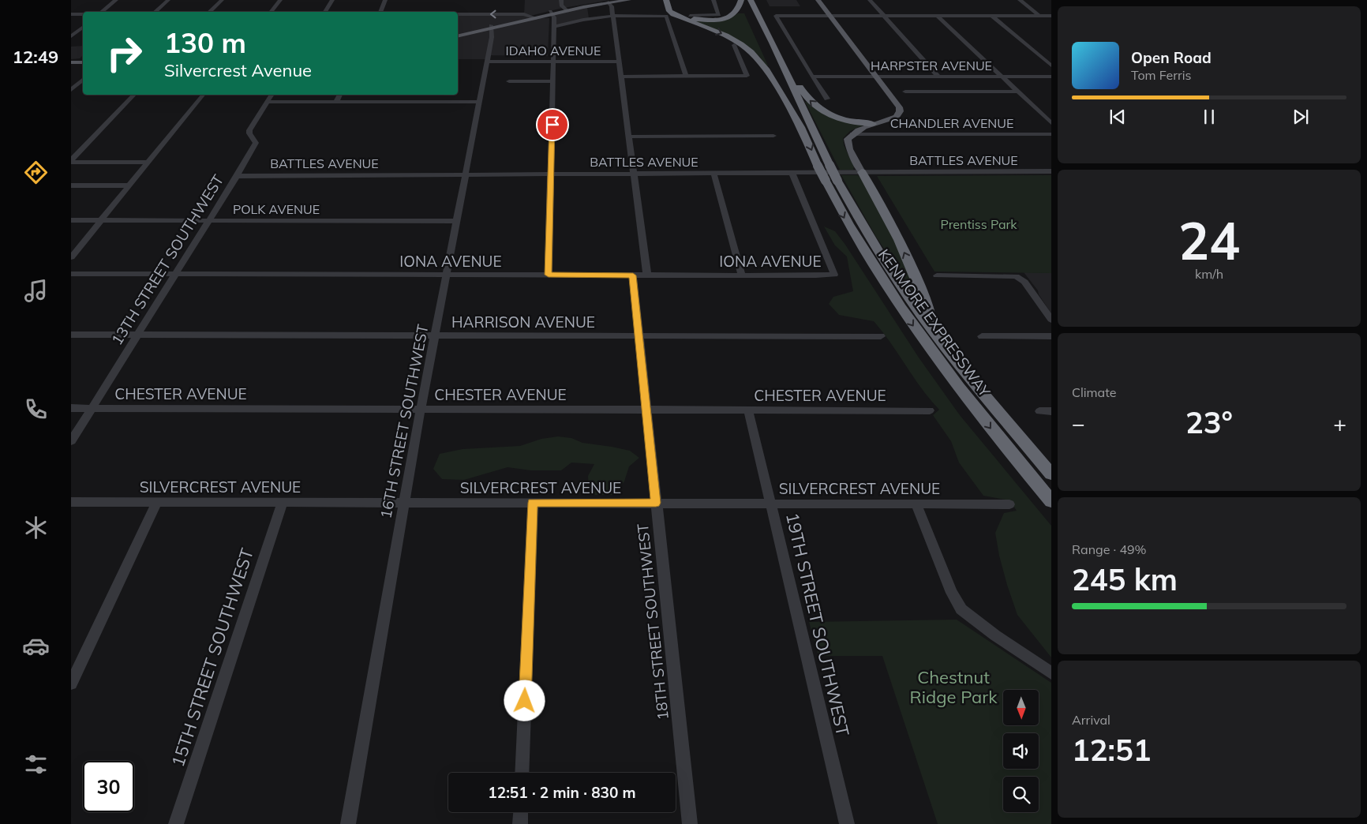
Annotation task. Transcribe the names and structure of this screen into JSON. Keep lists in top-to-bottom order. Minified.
{"streets":{"highway":["KENMORE EXPRESSWAY"],"street":["IDAHO AVENUE","HARPSTER AVENUE","CHANDLER AVENUE","BATTLES AVENUE","POLK AVENUE","13TH STREET SOUTHWEST","IONA AVENUE","HARRISON AVENUE","CHESTER AVENUE","16TH STREET SOUTHWEST","SILVERCREST AVENUE","18TH STREET SOUTHWEST","19TH STREET SOUTHWEST","15TH STREET SOUTHWEST"]},"crossings":[["IDAHO AVENUE","16TH STREET SOUTHWEST"],["BATTLES AVENUE","13TH STREET SOUTHWEST"],["BATTLES AVENUE","IONA AVENUE"],["BATTLES AVENUE","16TH STREET SOUTHWEST"],["POLK AVENUE","13TH STREET SOUTHWEST"],["POLK AVENUE","16TH STREET SOUTHWEST"],["13TH STREET SOUTHWEST","IONA AVENUE"],["13TH STREET SOUTHWEST","HARRISON AVENUE"],["13TH STREET SOUTHWEST","CHESTER AVENUE"],["IONA AVENUE","16TH STREET SOUTHWEST"],["IONA AVENUE","18TH STREET SOUTHWEST"],["HARRISON AVENUE","16TH STREET SOUTHWEST"],["HARRISON AVENUE","18TH STREET SOUTHWEST"],["CHESTER AVENUE","16TH STREET SOUTHWEST"],["CHESTER AVENUE","18TH STREET SOUTHWEST"],["CHESTER AVENUE","19TH STREET SOUTHWEST"],["16TH STREET SOUTHWEST","SILVERCREST AVENUE"],["SILVERCREST AVENUE","18TH STREET SOUTHWEST"],["SILVERCREST AVENUE","19TH STREET SOUTHWEST"],["SILVERCREST AVENUE","15TH STREET SOUTHWEST"]],"parks":["Prentiss Park","Chestnut Ridge Park"],"north":"bottom","page":{"tabs":"12:49","turn":["130 m","Silvercrest Avenue"],"song":["Open Road","Tom Ferris"],"tile":[["24","km/h"],"Climate",["Range · 49%","245 km"],["Arrival","12:51"]],"heat":["−","23°","+"],"limit":"30","trip":"12:51 · 2 min · 830 m"}}
